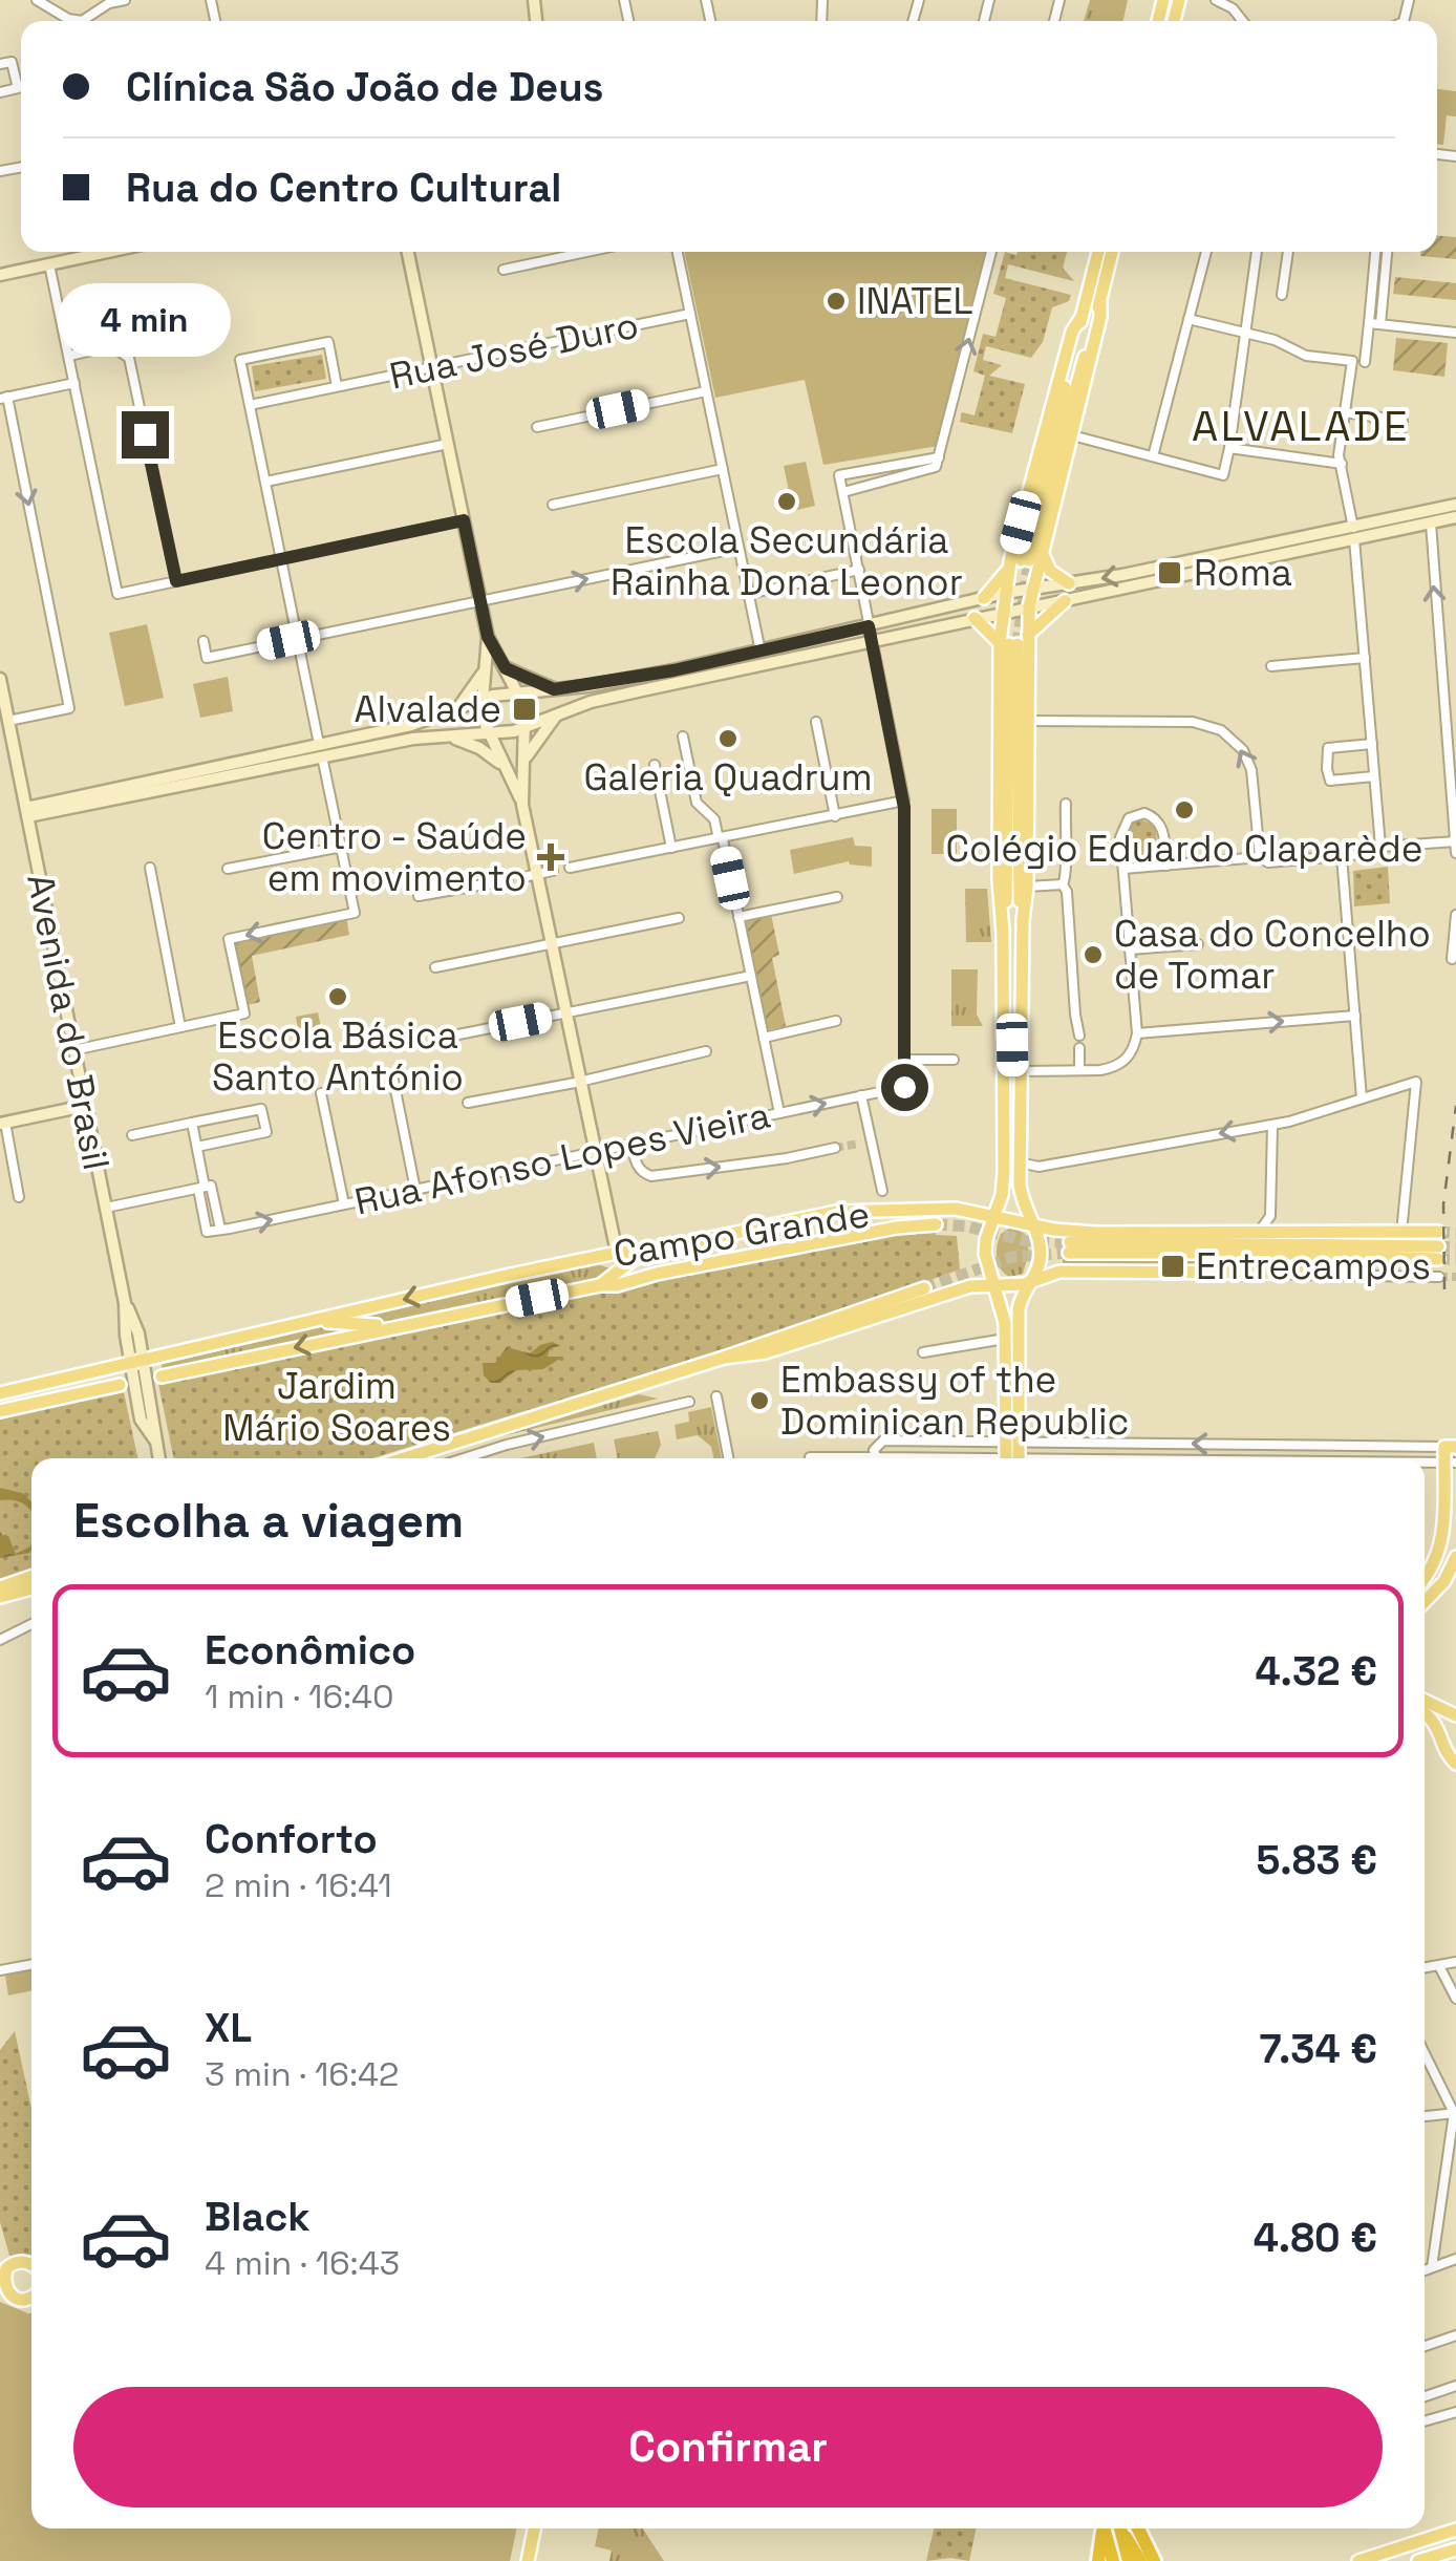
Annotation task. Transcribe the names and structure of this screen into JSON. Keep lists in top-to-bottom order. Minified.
{"streets":{"main road":["Avenida do Brasil","Campo Grande"],"street":["Rua José Duro","Rua Afonso Lopes Vieira"]},"crossings":[["Avenida do Brasil","Campo Grande"]],"districts":["ALVALADE"],"parks":["Jardim Mário Soares"],"places":{"other":["INATEL","Escola Secundária Rainha Dona Leonor","Galeria Quadrum","Colégio Eduardo Claparède","Casa do Concelho de Tomar","Escola Básica Santo António","Embassy of the Dominican Republic"],"transit":["Roma","Alvalade","Entrecampos"],"health":["Centro - Saúde em movimento"]},"page":{"banner":["Clínica São João de Deus","Rua do Centro Cultural"],"bubble":"4 min","heading":"Escolha a viagem","list":[{"name":"Econômico","note":"1 min · 16:40","value":"4.32 €"},{"name":"Conforto","note":"2 min · 16:41","value":"5.83 €"},{"name":"XL","note":"3 min · 16:42","value":"7.34 €"},{"name":"Black","note":"4 min · 16:43","value":"4.80 €"}],"buttons":"Confirmar"}}
